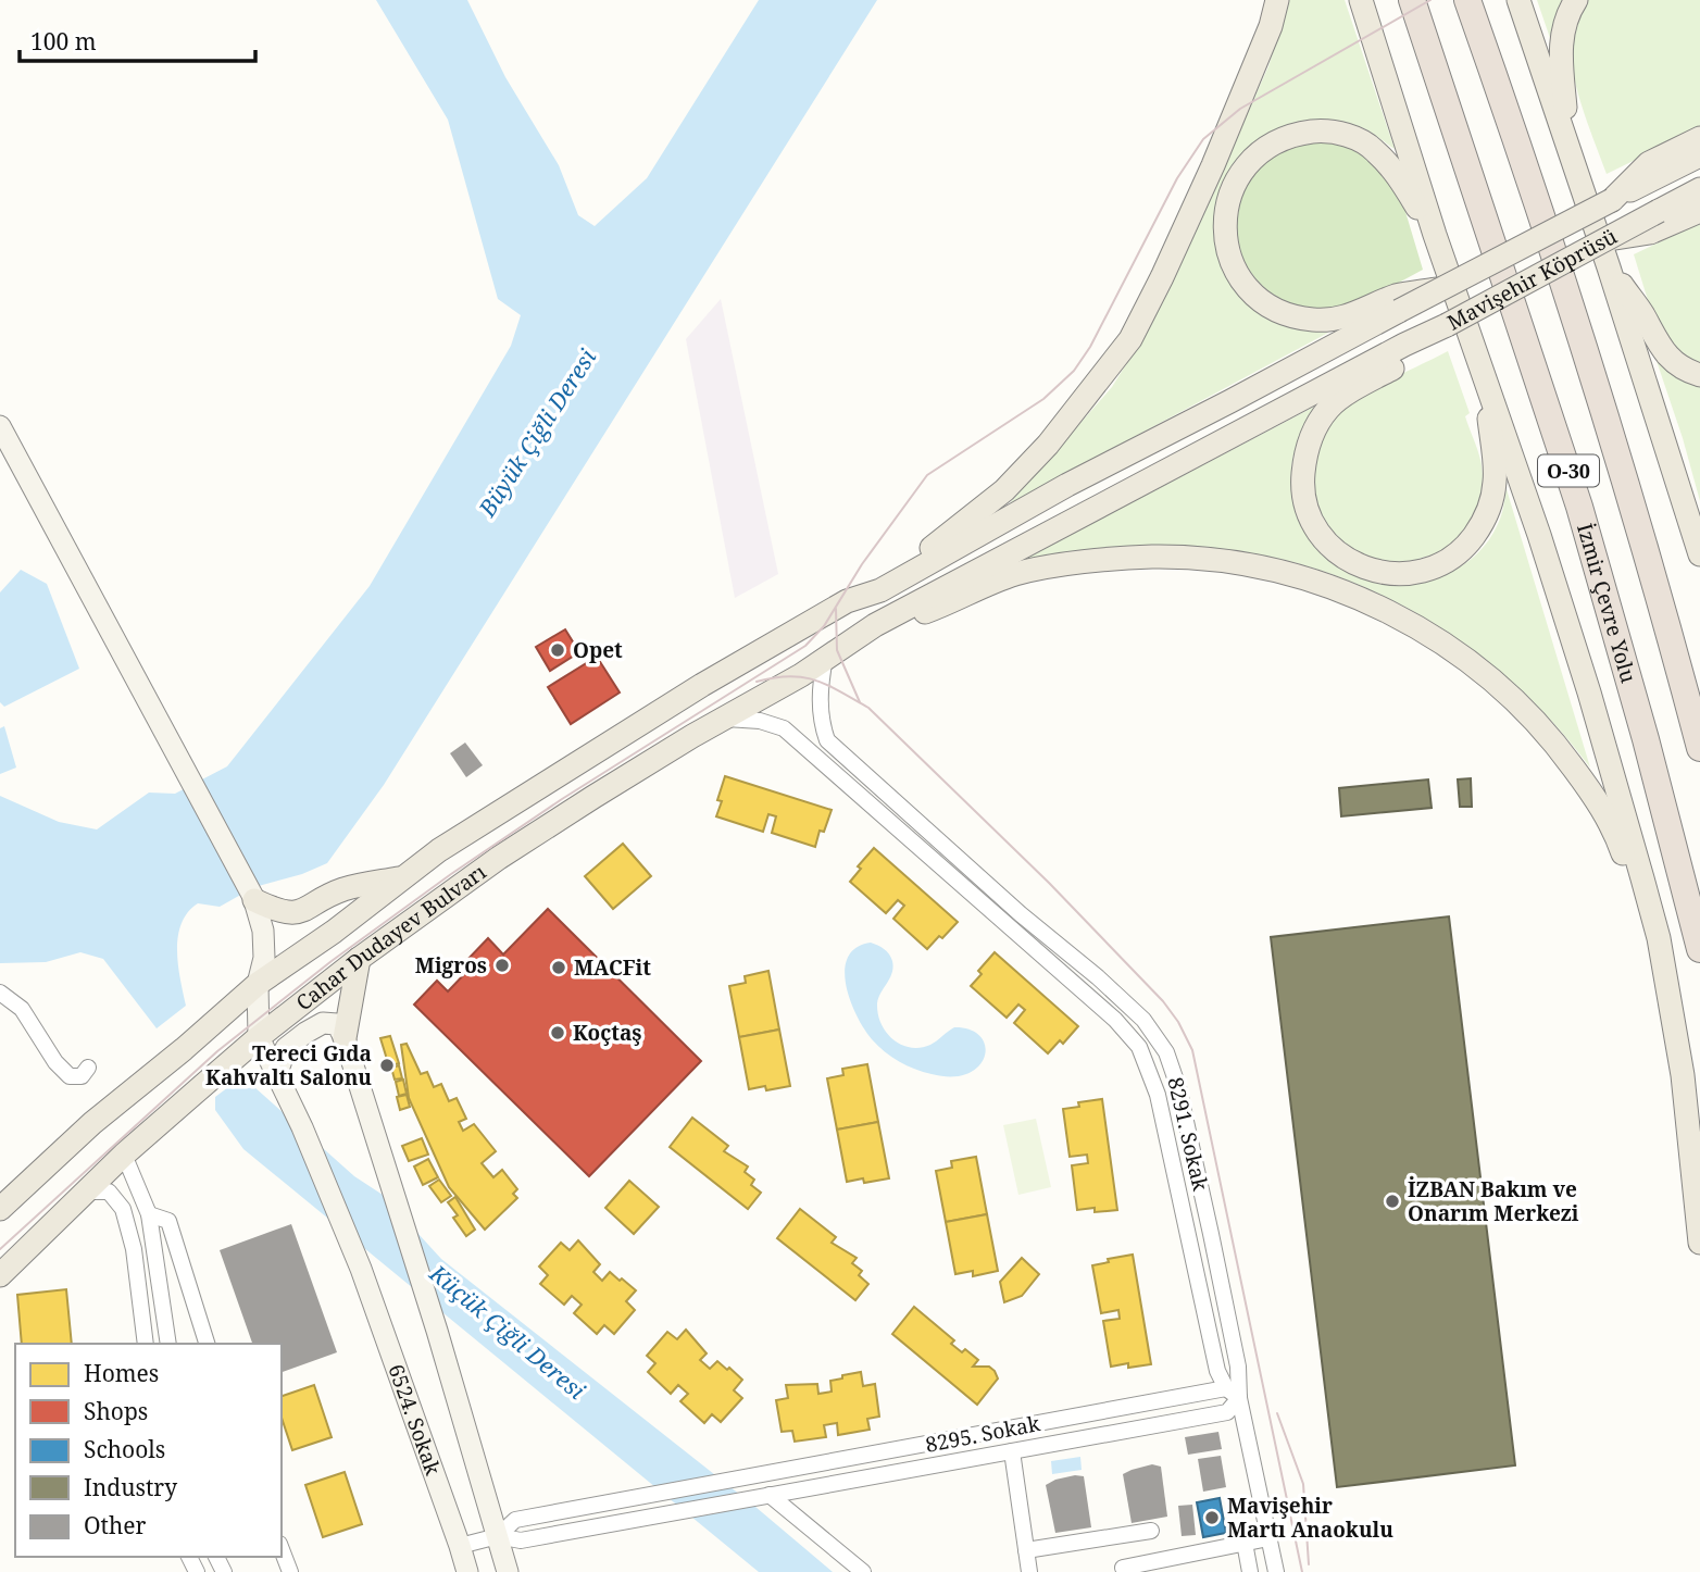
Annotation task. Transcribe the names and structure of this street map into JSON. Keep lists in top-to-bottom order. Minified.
{"streets":{"highway":["O-30","İzmir Çevre Yolu"],"main road":["Mavişehir Köprüsü","Cahar Dudayev Bulvarı"],"street":["8291. Sokak","6524. Sokak","8295. Sokak"]},"crossings":[["Cahar Dudayev Bulvarı","8291. Sokak"],["Cahar Dudayev Bulvarı","6524. Sokak"],["8291. Sokak","8295. Sokak"],["6524. Sokak","8295. Sokak"]],"water":["Büyük Çiğli Deresi","Küçük Çiğli Deresi"],"places":["Opet","Migros","MACFit","Koçtaş","Tereci Gıda Kahvaltı Salonu","İZBAN Bakım ve Onarım Merkezi","Mavişehir Martı Anaokulu"],"legend":["Homes","Shops","Schools","Industry","Other"],"scale_bar":"100 m"}
